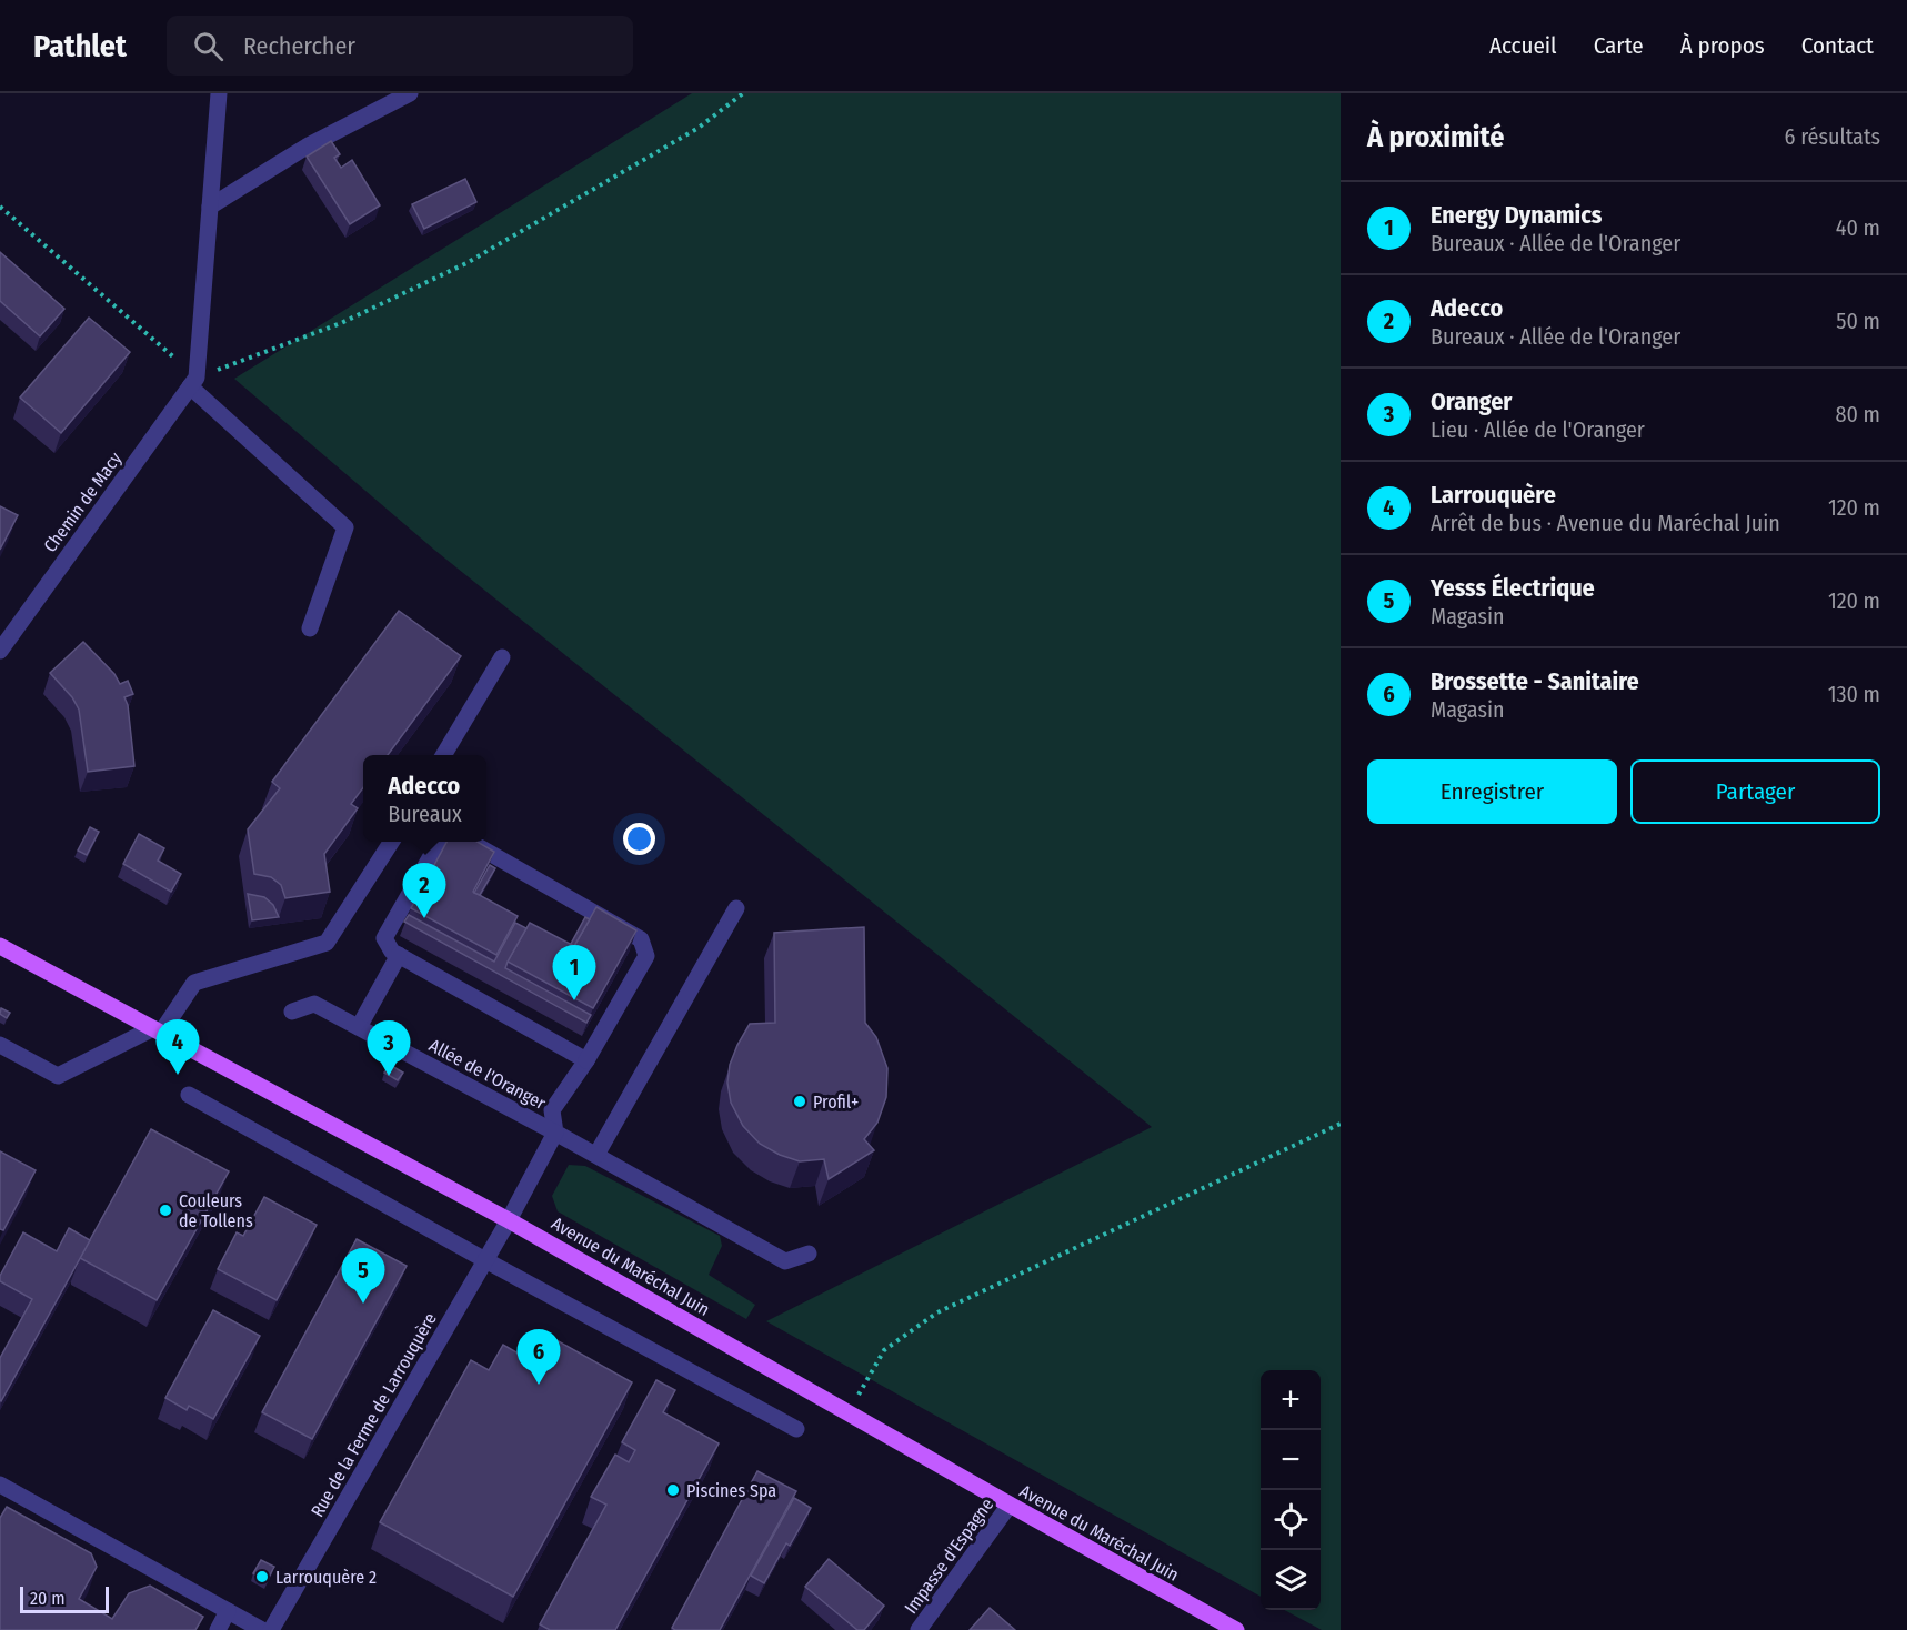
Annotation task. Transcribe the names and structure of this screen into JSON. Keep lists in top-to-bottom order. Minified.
{"streets":{"main road":["Avenue du Maréchal Juin"],"street":["Chemin de Macy","Allée de l'Oranger","Rue de la Ferme de Larrouquère","Impasse d'Espagne"]},"crossings":[["Allée de l'Oranger","Avenue du Maréchal Juin"],["Allée de l'Oranger","Rue de la Ferme de Larrouquère"],["Avenue du Maréchal Juin","Rue de la Ferme de Larrouquère"],["Avenue du Maréchal Juin","Impasse d'Espagne"]],"places":["Profil+","Couleurs de Tollens","Piscines Spa","Larrouquère 2"],"scale_bar":"20 m","page":{"header":"Pathlet","search":"Rechercher","nav":["Accueil","Carte","À propos","Contact"],"heading":["À proximité","6 résultats"],"list":[{"mark":"1","name":"Energy Dynamics","note":"Bureaux · Allée de l'Oranger","value":"40 m"},{"mark":"2","name":"Adecco","note":"Bureaux · Allée de l'Oranger","value":"50 m"},{"mark":"3","name":"Oranger","note":"Lieu · Allée de l'Oranger","value":"80 m"},{"mark":"4","name":"Larrouquère","note":"Arrêt de bus · Avenue du Maréchal Juin","value":"120 m"},{"mark":"5","name":"Yesss Électrique","note":"Magasin","value":"120 m"},{"mark":"6","name":"Brossette - Sanitaire","note":"Magasin","value":"130 m"}],"buttons":["Enregistrer","Partager"],"popup":["Adecco","Bureaux"],"pins":["2","1","4","3","5","6"],"map_buttons":["+","−"],"scale":"20 m"}}
